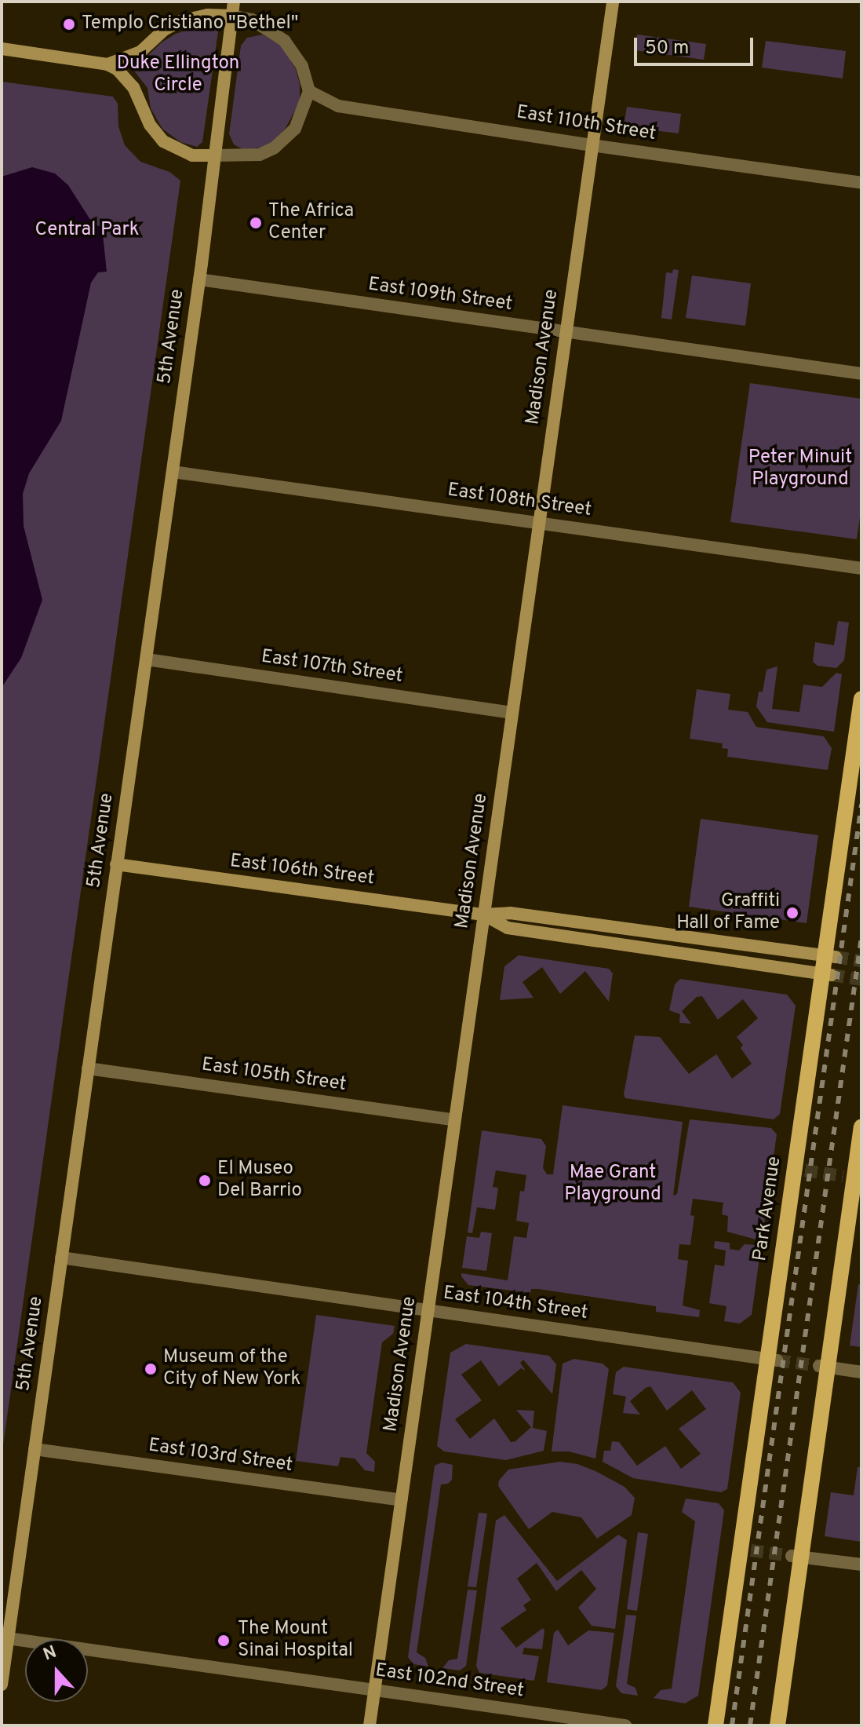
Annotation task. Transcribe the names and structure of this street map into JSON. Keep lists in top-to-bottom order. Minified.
{"streets":{"main road":["5th Avenue","Madison Avenue","East 106th Street","Park Avenue"],"street":["East 110th Street","East 109th Street","East 108th Street","East 107th Street","East 105th Street","East 104th Street","East 103rd Street","East 102nd Street"]},"crossings":[["East 110th Street","Madison Avenue"],["East 109th Street","5th Avenue"],["East 109th Street","Madison Avenue"],["5th Avenue","East 108th Street"],["5th Avenue","East 107th Street"],["5th Avenue","East 106th Street"],["5th Avenue","East 105th Street"],["5th Avenue","East 104th Street"],["5th Avenue","East 103rd Street"],["5th Avenue","East 102nd Street"],["Madison Avenue","East 108th Street"],["Madison Avenue","East 107th Street"],["Madison Avenue","East 106th Street"],["Madison Avenue","East 105th Street"],["Madison Avenue","East 104th Street"],["Madison Avenue","East 103rd Street"],["Madison Avenue","East 102nd Street"],["East 106th Street","Park Avenue"],["Park Avenue","East 104th Street"]],"parks":["Duke Ellington Circle","Central Park","Peter Minuit Playground","Mae Grant Playground"],"places":["Templo Cristiano \"Bethel\"","The Africa Center","Graffiti Hall of Fame","El Museo Del Barrio","Museum of the City of New York","The Mount Sinai Hospital"],"scale_bar":"50 m","north":"top"}
